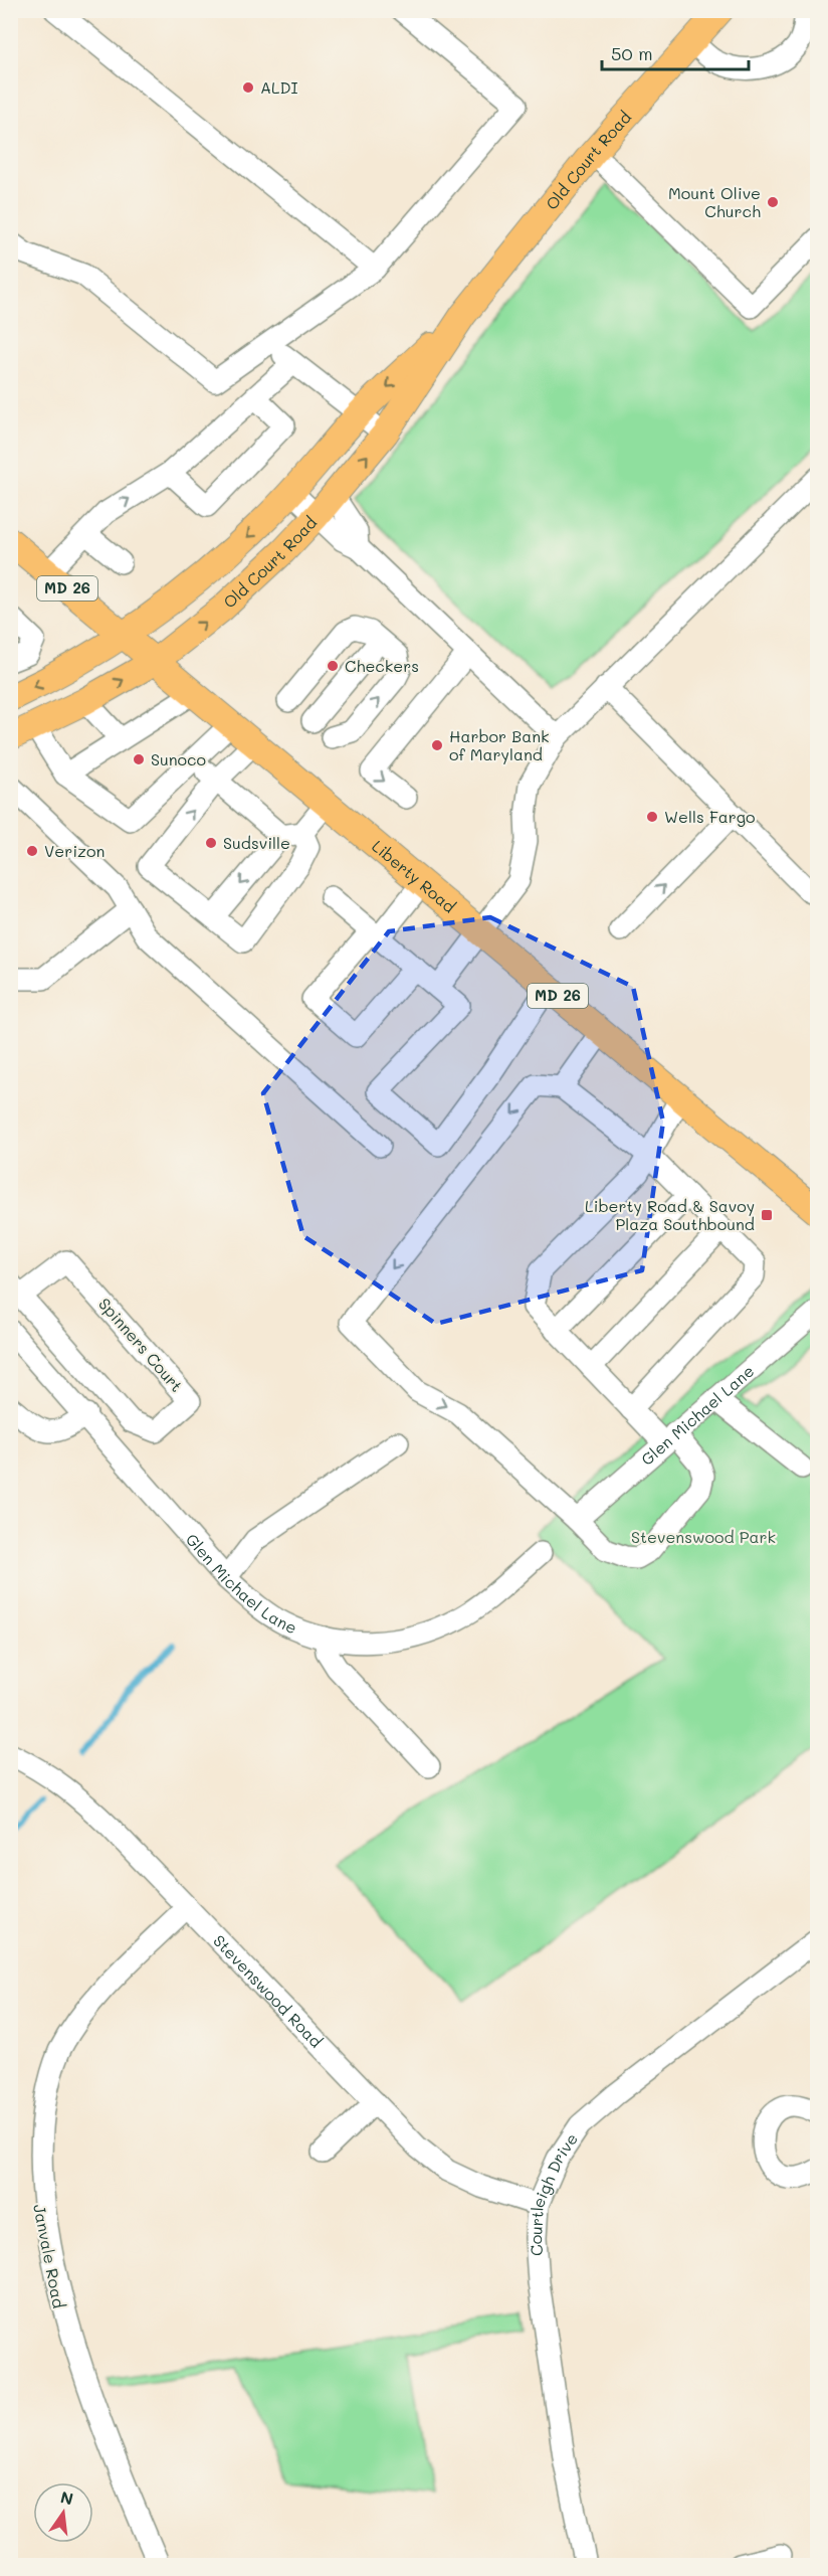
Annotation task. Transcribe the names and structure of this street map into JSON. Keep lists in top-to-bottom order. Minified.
{"streets":{"main road":["Old Court Road","MD 26","Liberty Road"],"street":["Spinners Court","Glen Michael Lane","Stevenswood Road","Courtleigh Drive","Janvale Road"]},"crossings":[["Old Court Road","Liberty Road"],["Stevenswood Road","Courtleigh Drive"],["Stevenswood Road","Janvale Road"]],"parks":["Stevenswood Park"],"places":{"other":["ALDI","Mount Olive Church","Checkers","Harbor Bank of Maryland","Sunoco","Wells Fargo","Sudsville","Verizon"],"transit":["Liberty Road & Savoy Plaza Southbound"]},"scale_bar":"50 m","north":"top"}
